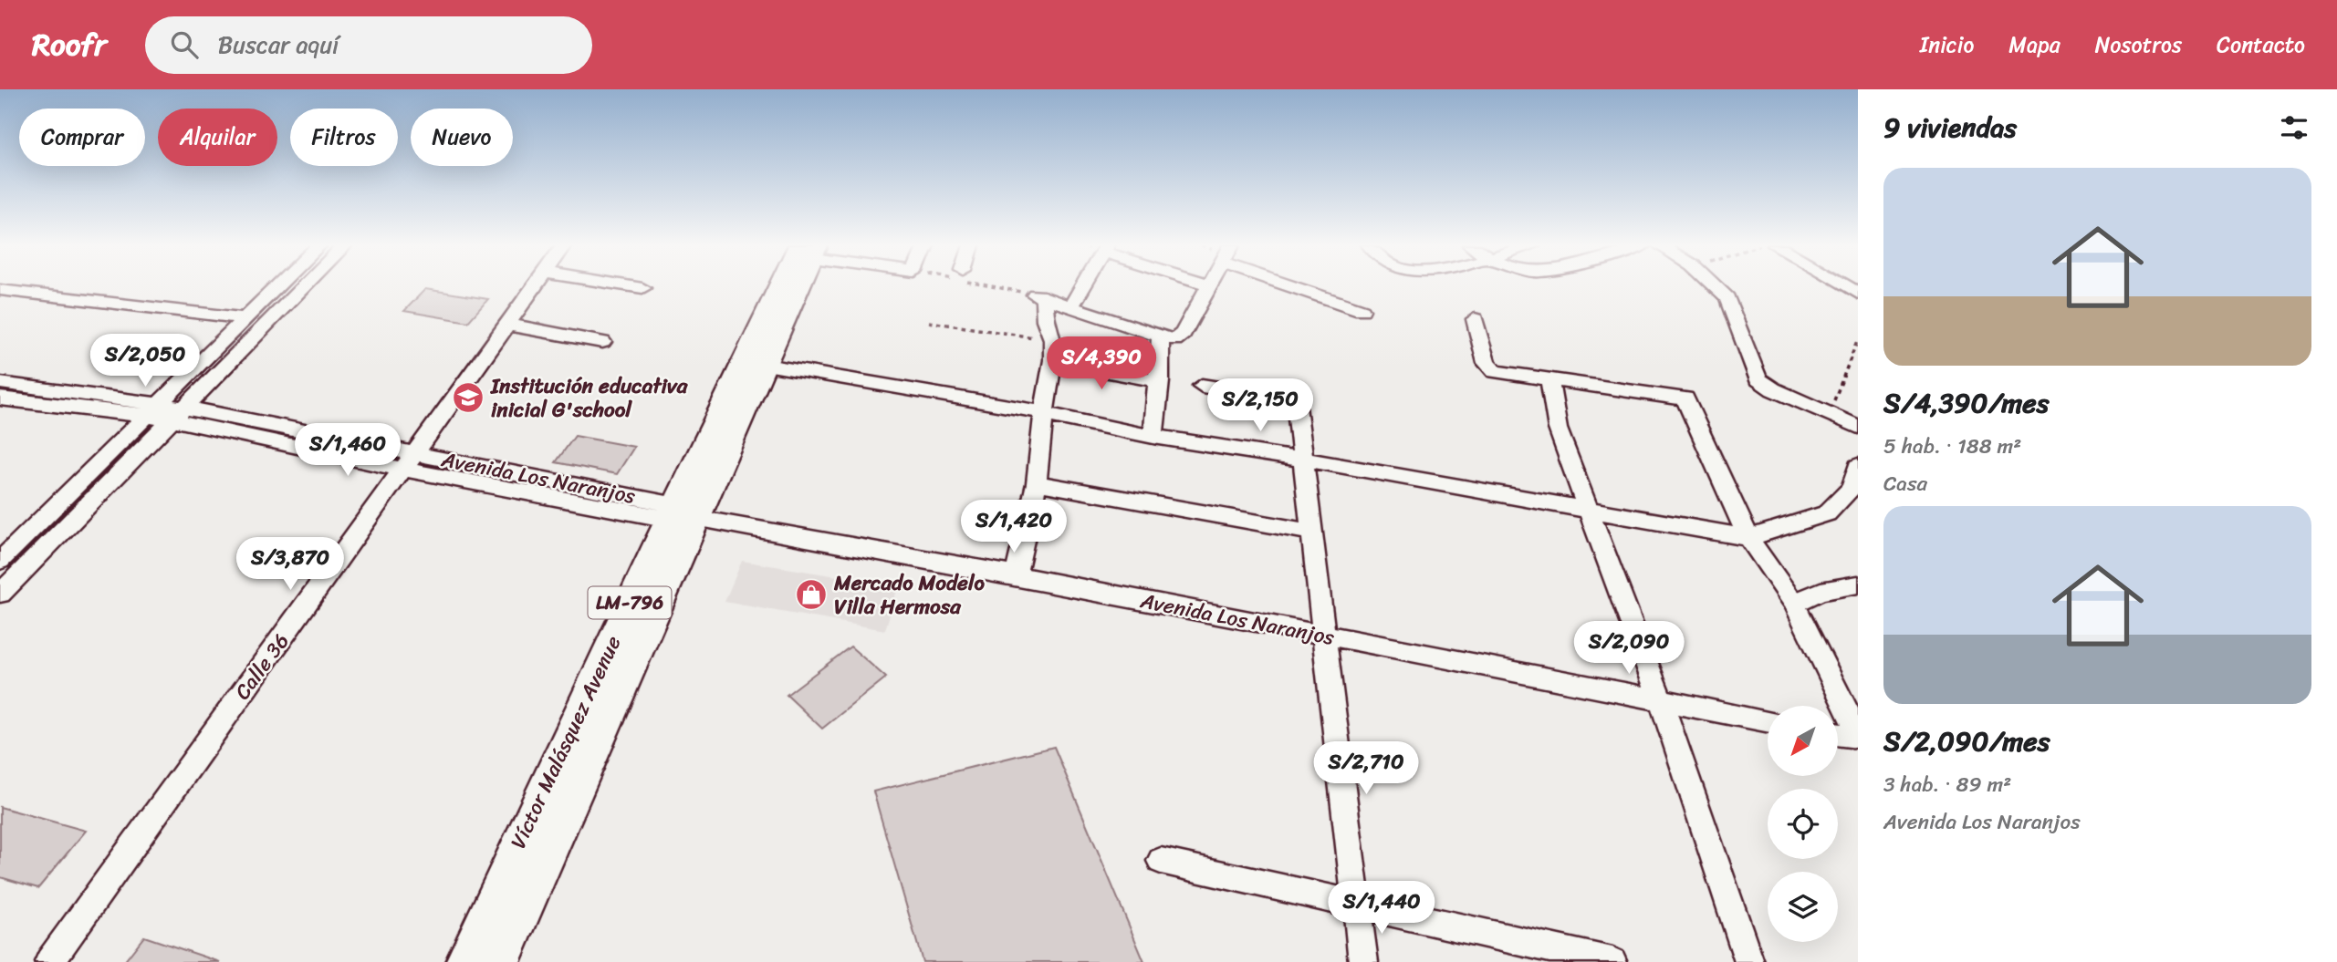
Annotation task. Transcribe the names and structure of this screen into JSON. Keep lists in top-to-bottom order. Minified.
{"streets":{"main road":["LM-796","Víctor Malásquez Avenue"],"street":["Avenida Los Naranjos","Calle 36"]},"crossings":[["Avenida Los Naranjos","Calle 36"],["Avenida Los Naranjos","Víctor Malásquez Avenue"]],"places":{"school or university":["Institución educativa inicial G'school"],"shop":["Mercado Modelo Villa Hermosa"]},"north":"bottom left","page":{"header":"Roofr","search":"Buscar aquí","nav":["Inicio","Mapa","Nosotros","Contacto"],"heading":"9 viviendas","chip":["Comprar","Alquilar","Filtros","Nuevo"],"list":[{"name":"S/4,390/mes","note":"5 hab. · 188 m² · Casa"},{"name":"S/2,090/mes","note":"3 hab. · 89 m² · Avenida Los Naranjos"}],"price":["S/2,050","S/4,390","S/2,150","S/1,460","S/1,420","S/3,870","S/2,090","S/2,710","S/1,440"]}}
